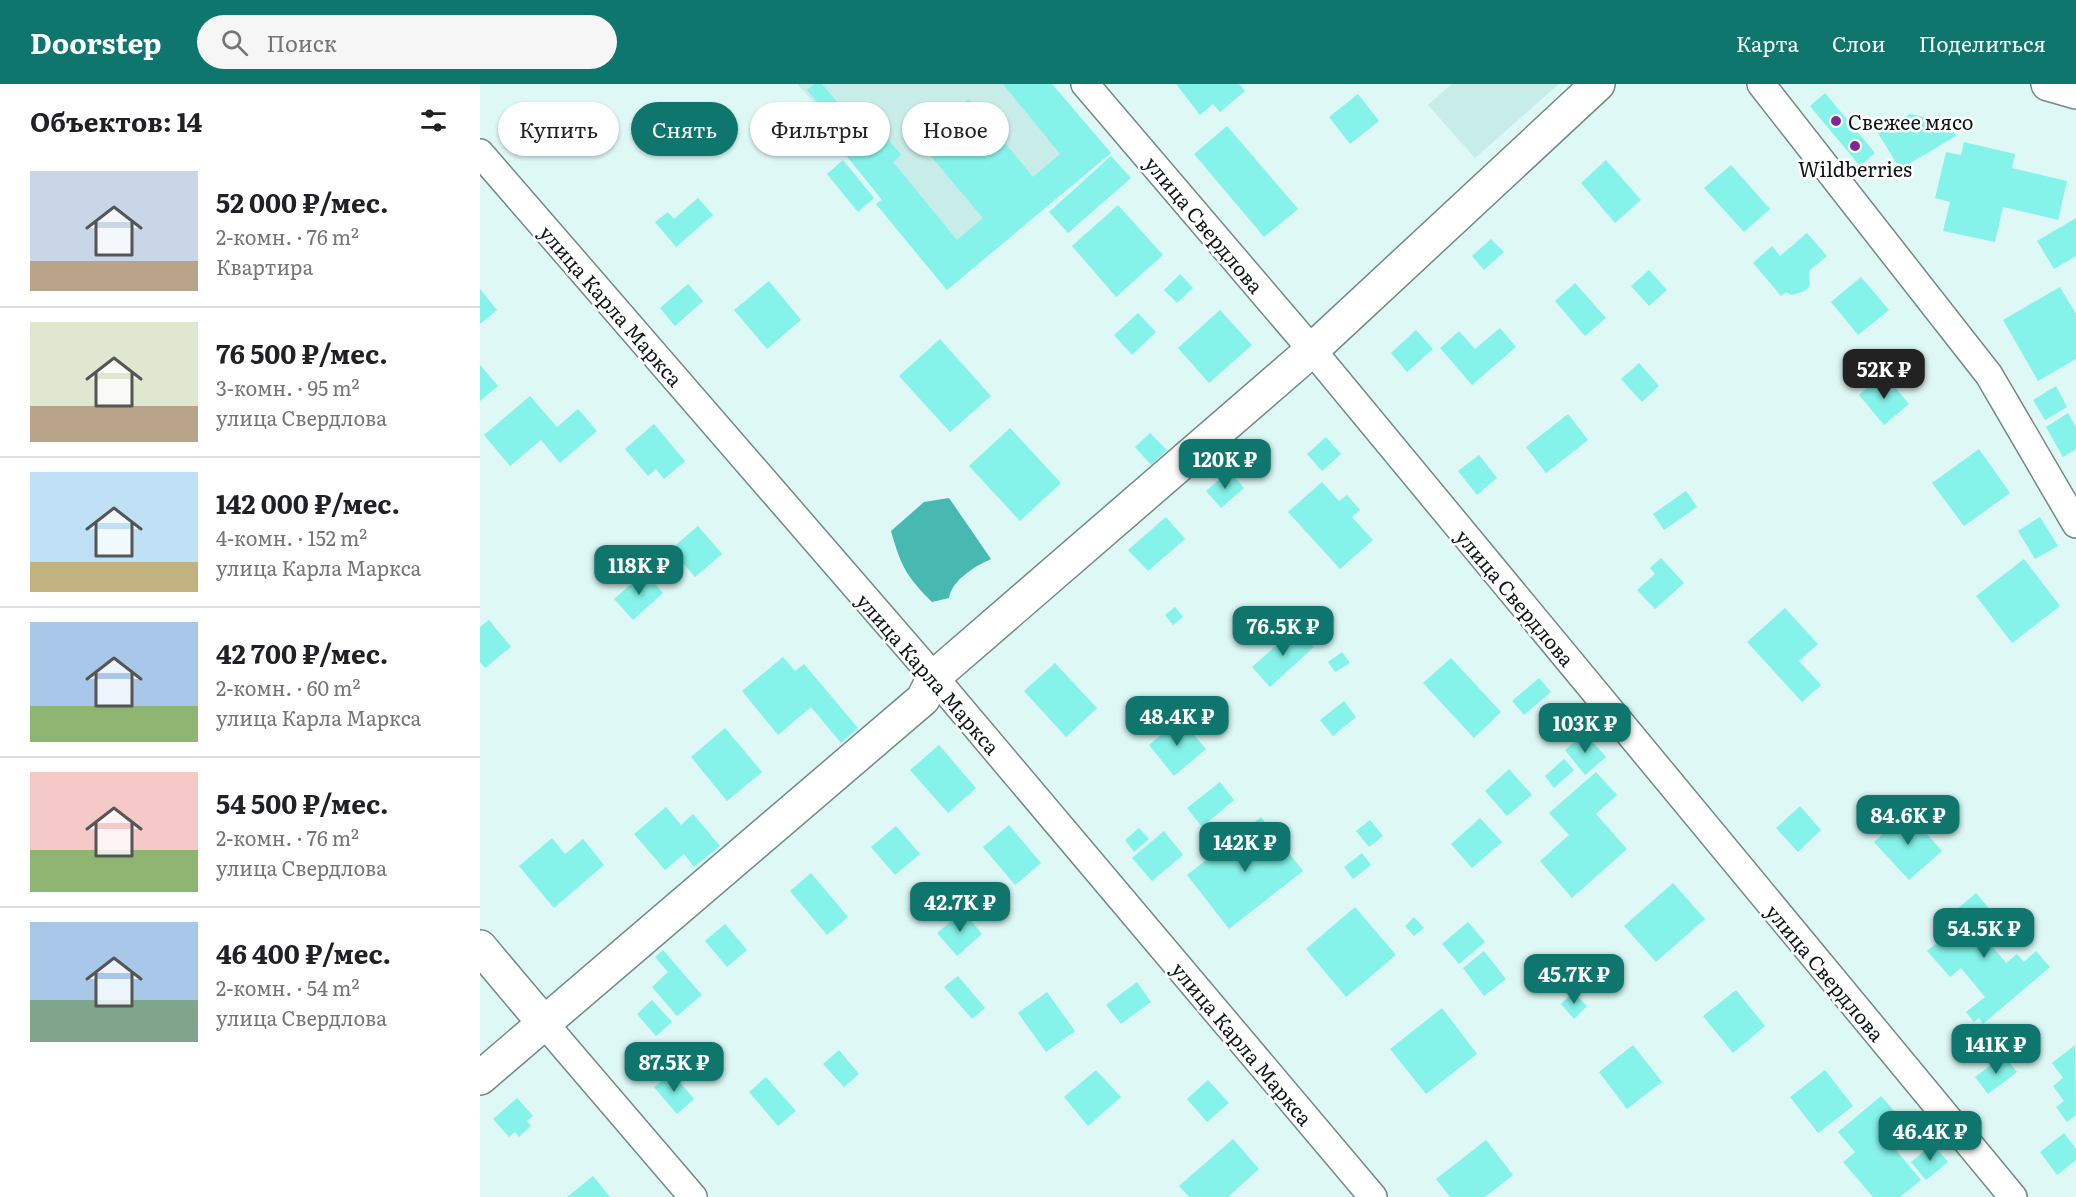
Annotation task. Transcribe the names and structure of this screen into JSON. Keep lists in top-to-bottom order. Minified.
{"streets":{"street":["улица Свердлова","улица Карла Маркса"]},"places":["Свежее мясо","Wildberries"],"page":{"header":"Doorstep","search":"Поиск","nav":["Карта","Слои","Поделиться"],"heading":"Объектов: 14","chip":["Купить","Снять","Фильтры","Новое"],"list":[{"name":"52 000 ₽/мес.","note":"2-комн. · 76 m² · Квартира"},{"name":"76 500 ₽/мес.","note":"3-комн. · 95 m² · улица Свердлова"},{"name":"142 000 ₽/мес.","note":"4-комн. · 152 m² · улица Карла Маркса"},{"name":"42 700 ₽/мес.","note":"2-комн. · 60 m² · улица Карла Маркса"},{"name":"54 500 ₽/мес.","note":"2-комн. · 76 m² · улица Свердлова"},{"name":"46 400 ₽/мес.","note":"2-комн. · 54 m² · улица Свердлова"}],"price":["52K ₽","120K ₽","118K ₽","76.5K ₽","48.4K ₽","103K ₽","84.6K ₽","142K ₽","42.7K ₽","54.5K ₽","45.7K ₽","141K ₽","87.5K ₽","46.4K ₽"]}}
